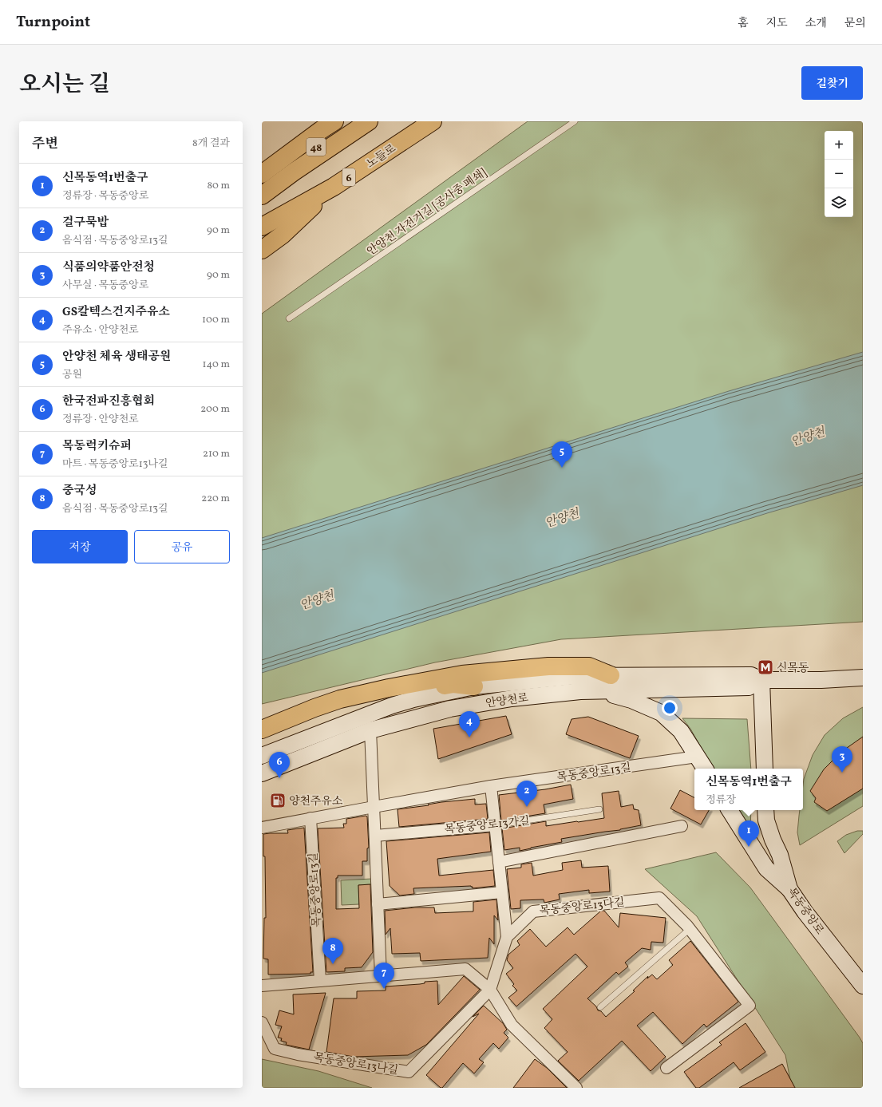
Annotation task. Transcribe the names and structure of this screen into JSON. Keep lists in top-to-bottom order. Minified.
{"streets":{"main road":["48","노들로","6","안양천로","목동중앙로"],"street":["목동중앙로13길","목동중앙로13가길","목동중앙로13다길","목동중앙로13나길"],"lane":["안양천 자전거길 [공사중 폐쇄]"]},"crossings":[["목동중앙로13다길","목동중앙로13나길"]],"water":["안양천"],"places":{"metro station":["신목동"],"fuel station":["양천주유소"]},"page":{"header":"Turnpoint","nav":["홈","지도","소개","문의"],"title":"오시는 길","buttons":["길찾기",["저장","공유"]],"heading":["주변","8개 결과"],"map_buttons":["+","−"],"list":[{"mark":"1","name":"신목동역1번출구","note":"정류장 · 목동중앙로","value":"80 m"},{"mark":"2","name":"걸구묵밥","note":"음식점 · 목동중앙로13길","value":"90 m"},{"mark":"3","name":"식품의약품안전청","note":"사무실 · 목동중앙로","value":"90 m"},{"mark":"4","name":"GS칼텍스건지주유소","note":"주유소 · 안양천로","value":"100 m"},{"mark":"5","name":"안양천 체육 생태공원","note":"공원","value":"140 m"},{"mark":"6","name":"한국전파진흥협회","note":"정류장 · 안양천로","value":"200 m"},{"mark":"7","name":"목동럭키슈퍼","note":"마트 · 목동중앙로13나길","value":"210 m"},{"mark":"8","name":"중국성","note":"음식점 · 목동중앙로13길","value":"220 m"}],"pins":["5","4","3","6","2","1","8","7"],"popup":["신목동역1번출구","정류장"]}}
